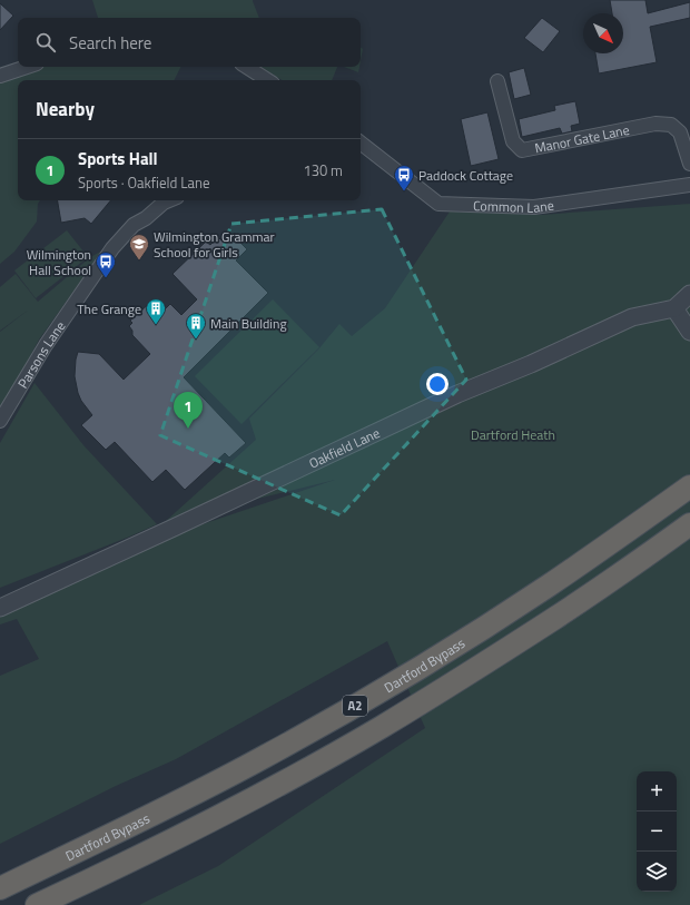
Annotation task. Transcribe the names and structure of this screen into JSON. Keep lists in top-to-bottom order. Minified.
{"streets":{"highway":["Dartford Bypass","A2"],"street":["Manor Gate Lane","Common Lane","Parsons Lane","Oakfield Lane"]},"parks":["Dartford Heath"],"places":{"bus stop":["Paddock Cottage","Wilmington Hall School"],"school or university":["Wilmington Grammar School for Girls"],"building":["The Grange","Main Building"]},"north":"bottom right","page":{"search":"Search here","heading":"Nearby","list":[{"mark":"1","name":"Sports Hall","note":"Sports · Oakfield Lane","value":"130 m"}],"pins":"1","map_buttons":["+","−"]}}
